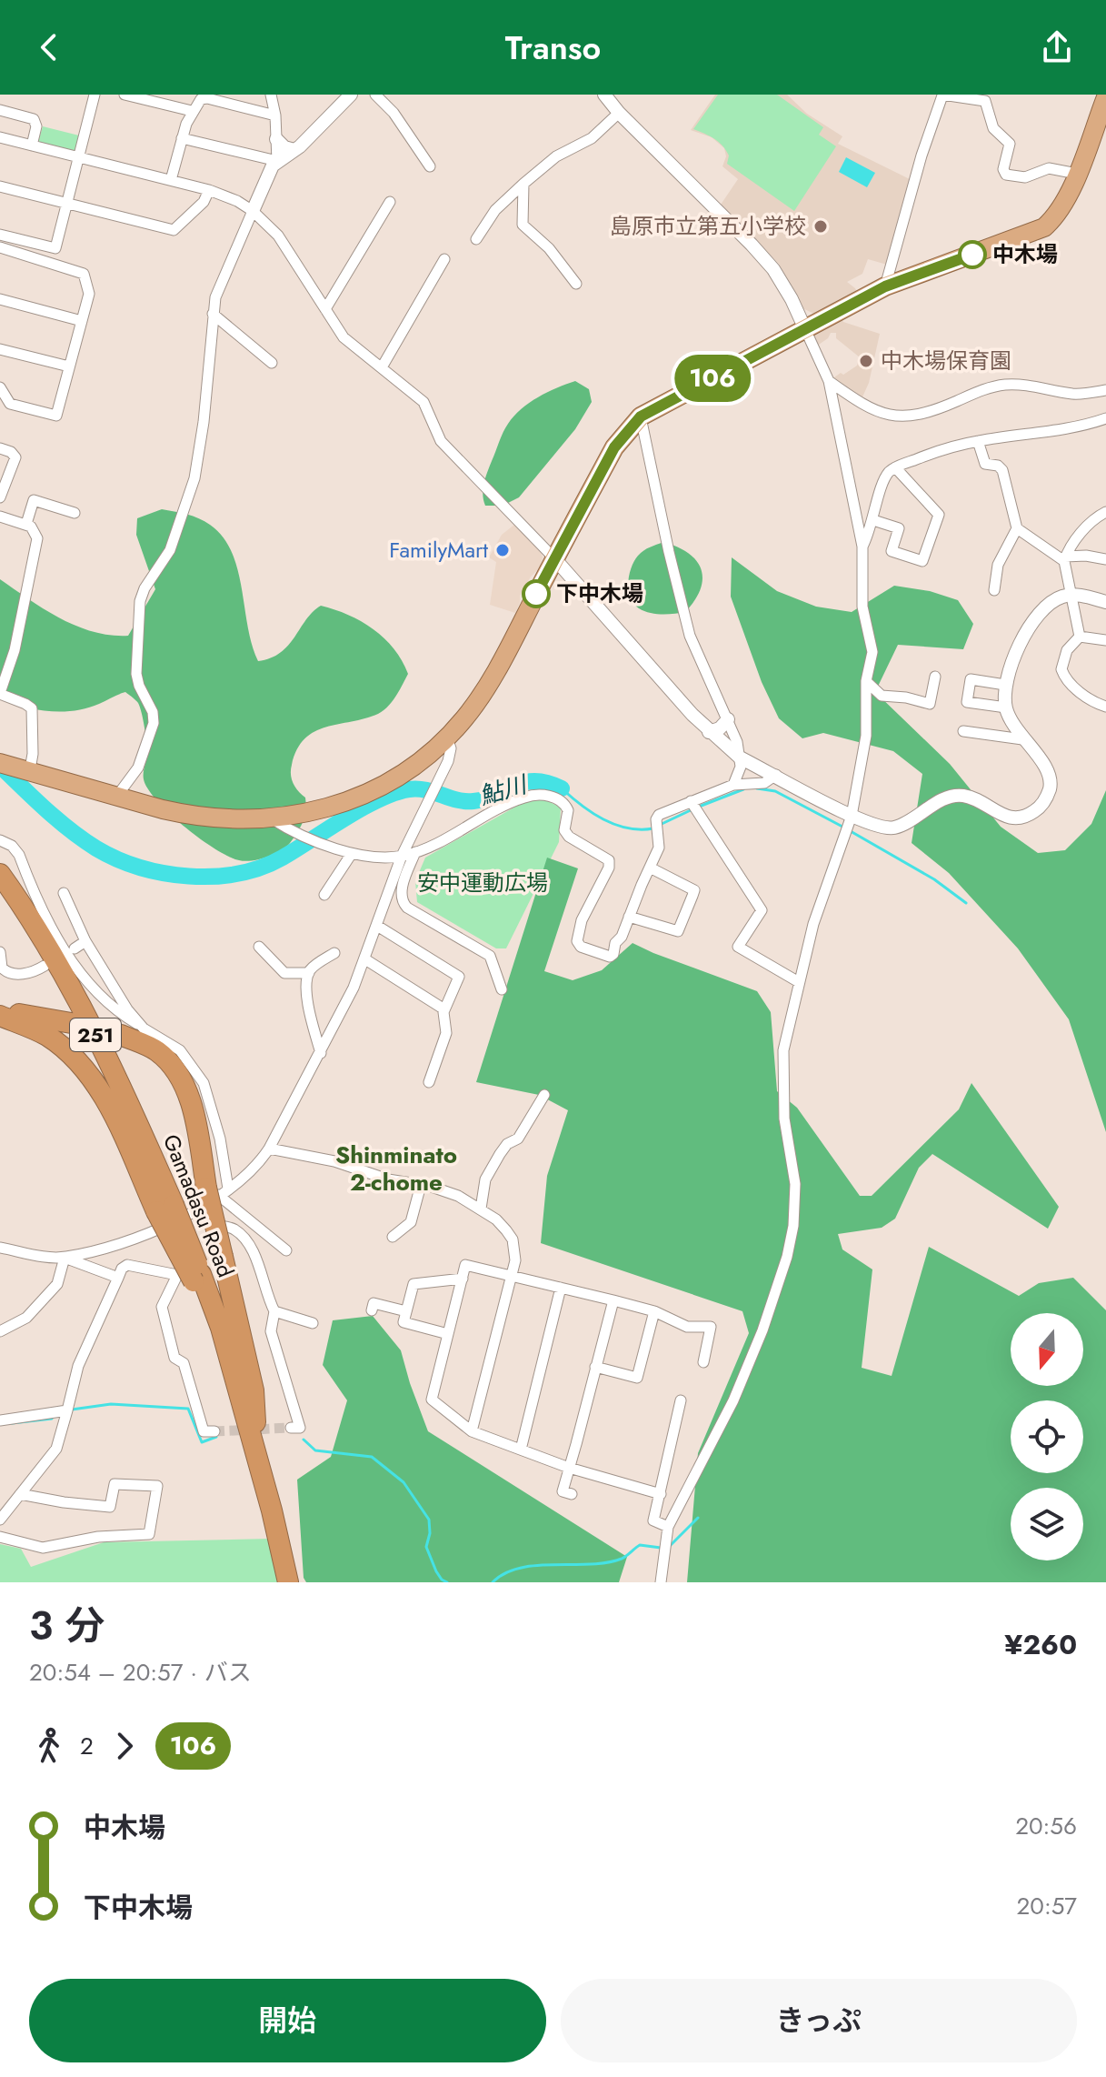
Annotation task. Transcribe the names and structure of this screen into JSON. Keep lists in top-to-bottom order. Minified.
{"streets":{"highway":["251","Gamadasu Road"]},"districts":["Shinminato 2-chome"],"water":["鮎川"],"parks":["安中運動広場"],"places":["島原市立第五小学校","中木場","中木場保育園","FamilyMart","下中木場"],"lines":["bus line 106"],"north":"bottom","page":{"header":"Transo","on_map":"106","heading":["3 分","20:54 – 20:57 · バス","¥260"],"legs":["2","106"],"list":[{"name":"中木場","value":"20:56"},{"name":"下中木場","value":"20:57"}],"buttons":["開始","きっぷ"]}}
